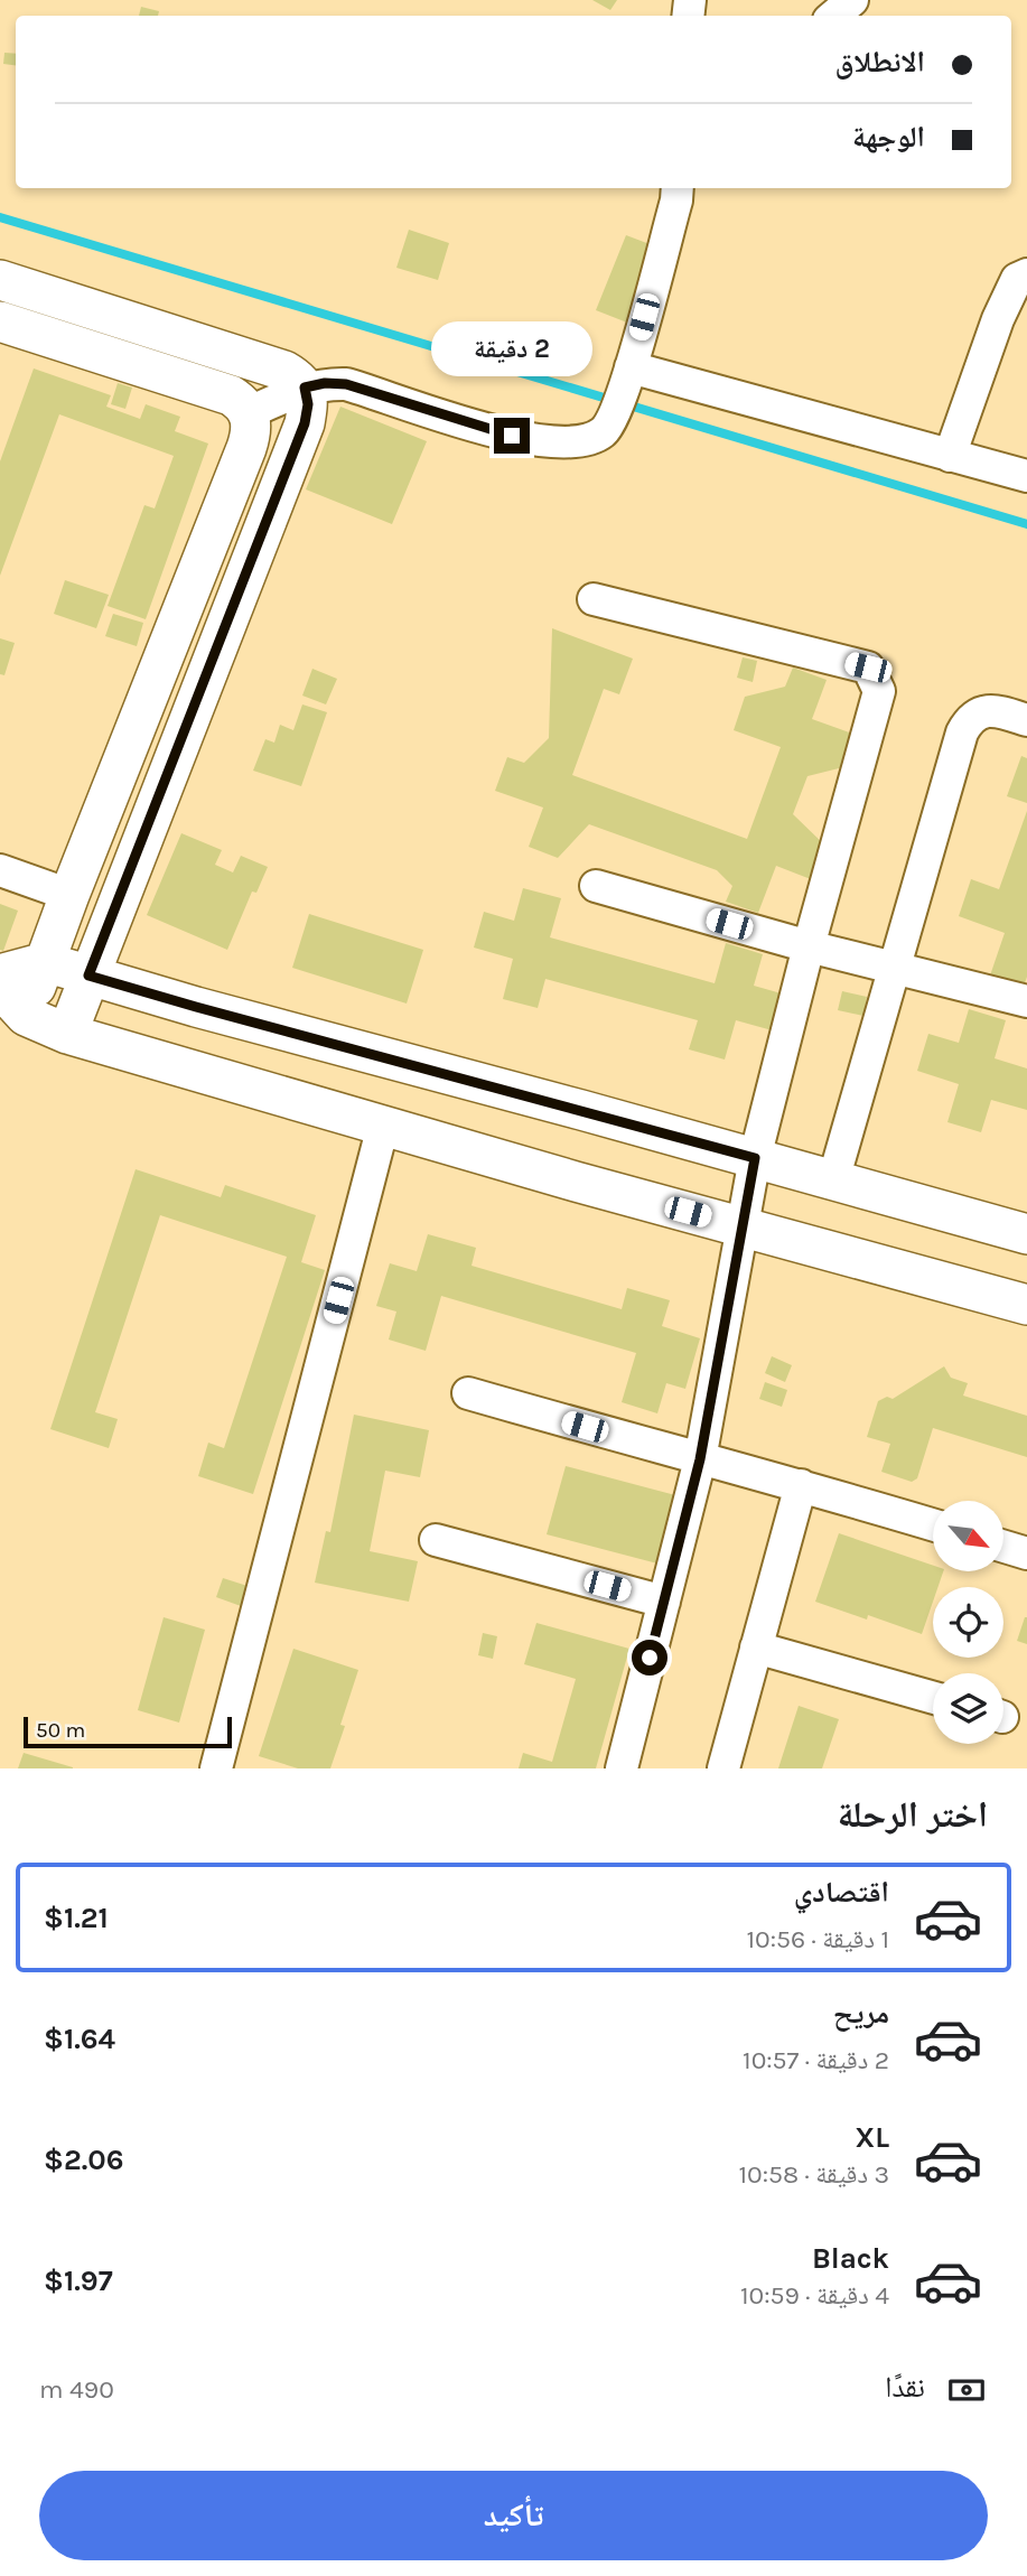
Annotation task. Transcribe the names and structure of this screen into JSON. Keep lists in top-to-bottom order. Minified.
{"scale_bar":"50 m","north":"bottom right","page":{"banner":["الانطلاق","الوجهة"],"bubble":"2 دقيقة","scale":"50 m","heading":"اختر الرحلة","list":[{"name":"اقتصادي","note":"1 دقيقة · 10:56","value":"$1.21"},{"name":"مريح","note":"2 دقيقة · 10:57","value":"$1.64"},{"name":"XL","note":"3 دقيقة · 10:58","value":"$2.06"},{"name":"Black","note":"4 دقيقة · 10:59","value":"$1.97"}],"pay":["نقدًا","490 m"],"buttons":"تأكيد"}}
